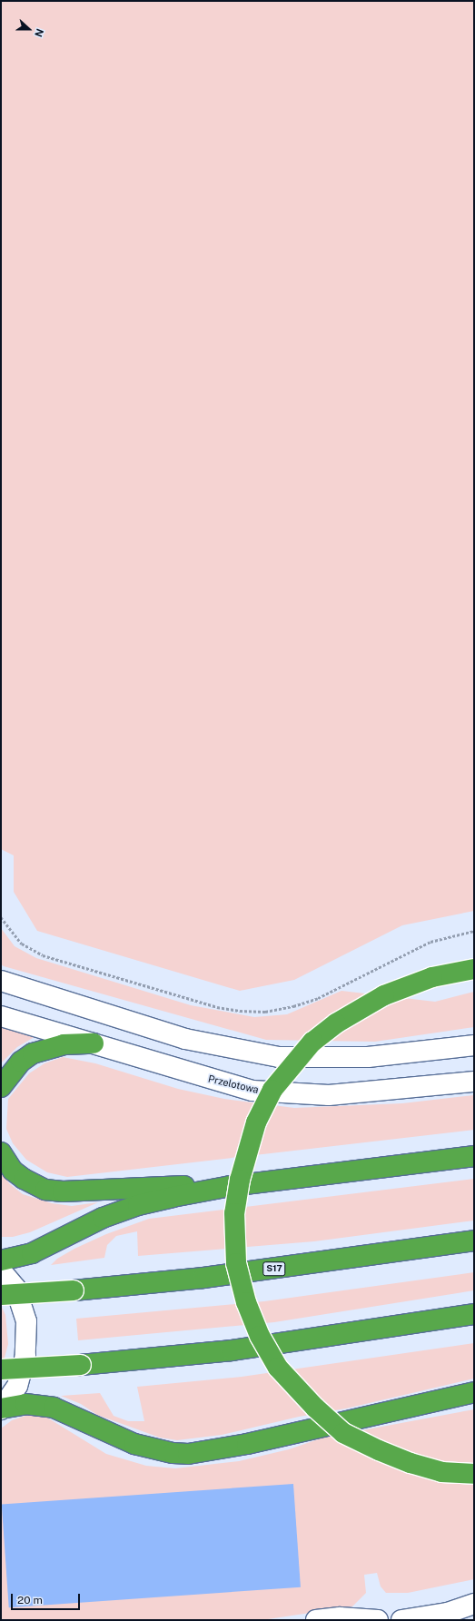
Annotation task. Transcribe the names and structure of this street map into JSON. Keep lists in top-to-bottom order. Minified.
{"streets":{"highway":["S17"],"street":["Przelotowa"]},"scale_bar":"20 m","north":"right"}
